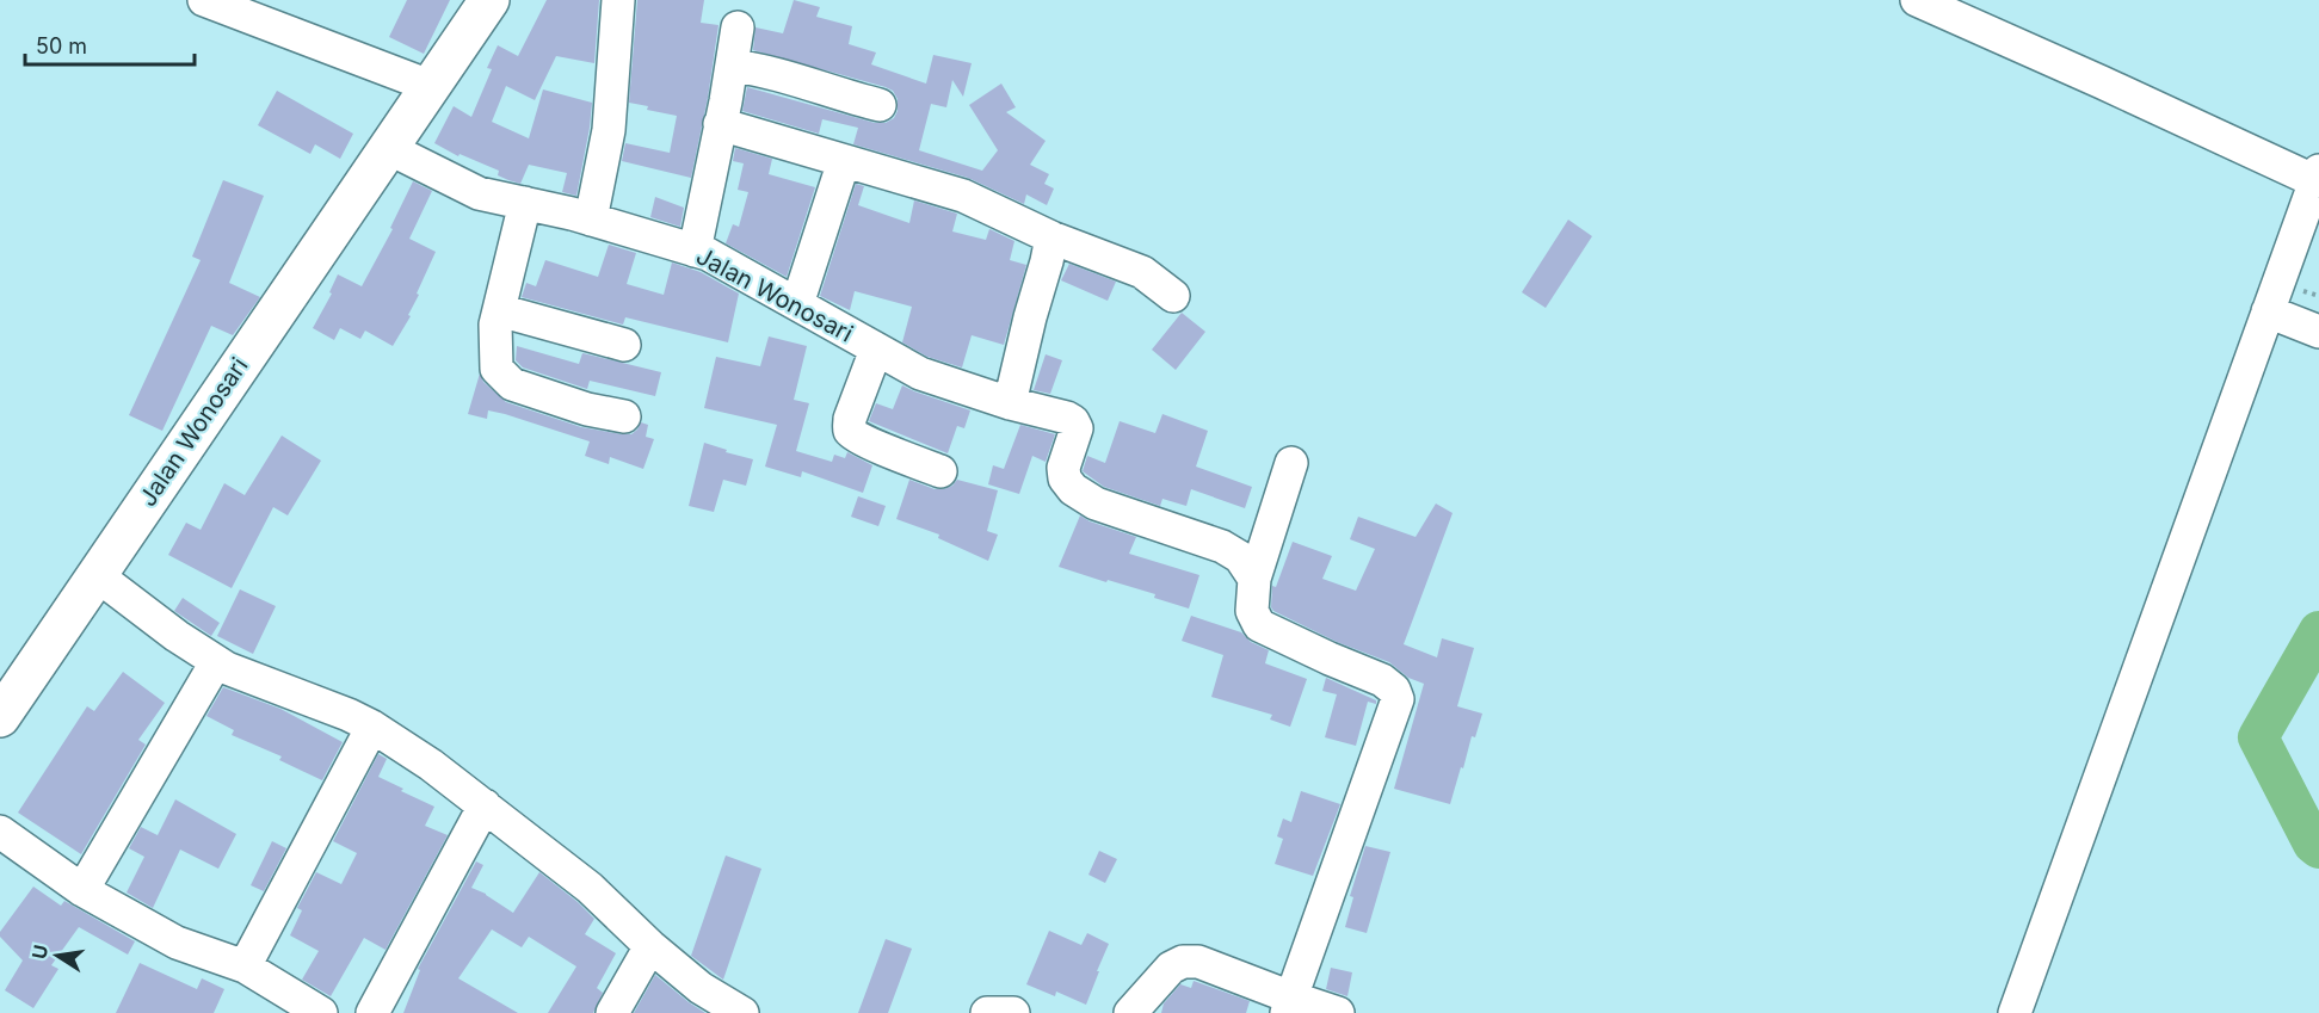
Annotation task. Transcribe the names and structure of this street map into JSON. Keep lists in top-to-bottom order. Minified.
{"streets":{"highway":["Jalan Wonosari"]},"scale_bar":"50 m","north":"left"}
